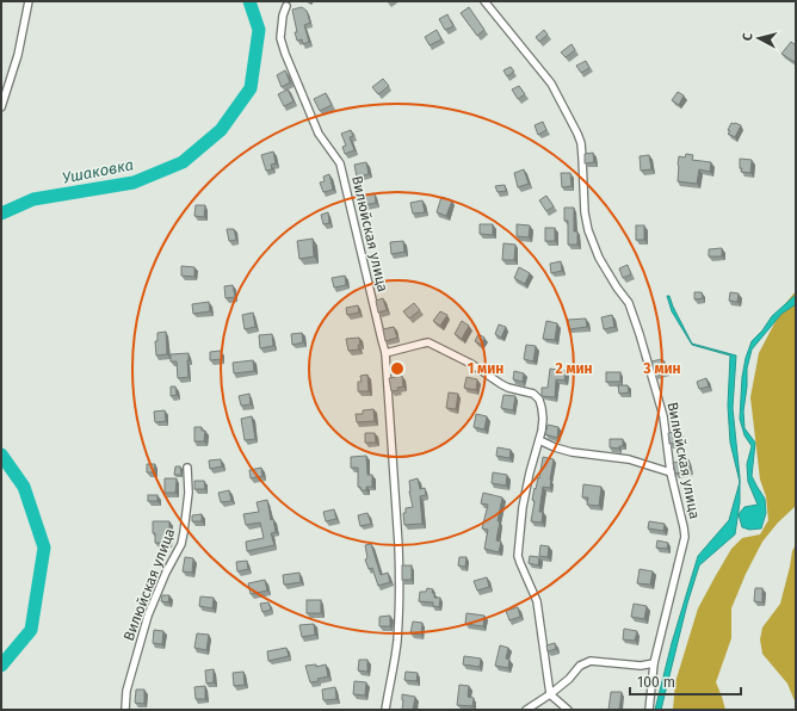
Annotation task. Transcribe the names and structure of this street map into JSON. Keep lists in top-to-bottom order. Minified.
{"streets":{"street":["Вилюйская улица"]},"water":["Ушаковка"],"scale_bar":"100 m","north":"left","rings":["1 мин","2 мин","3 мин"]}
